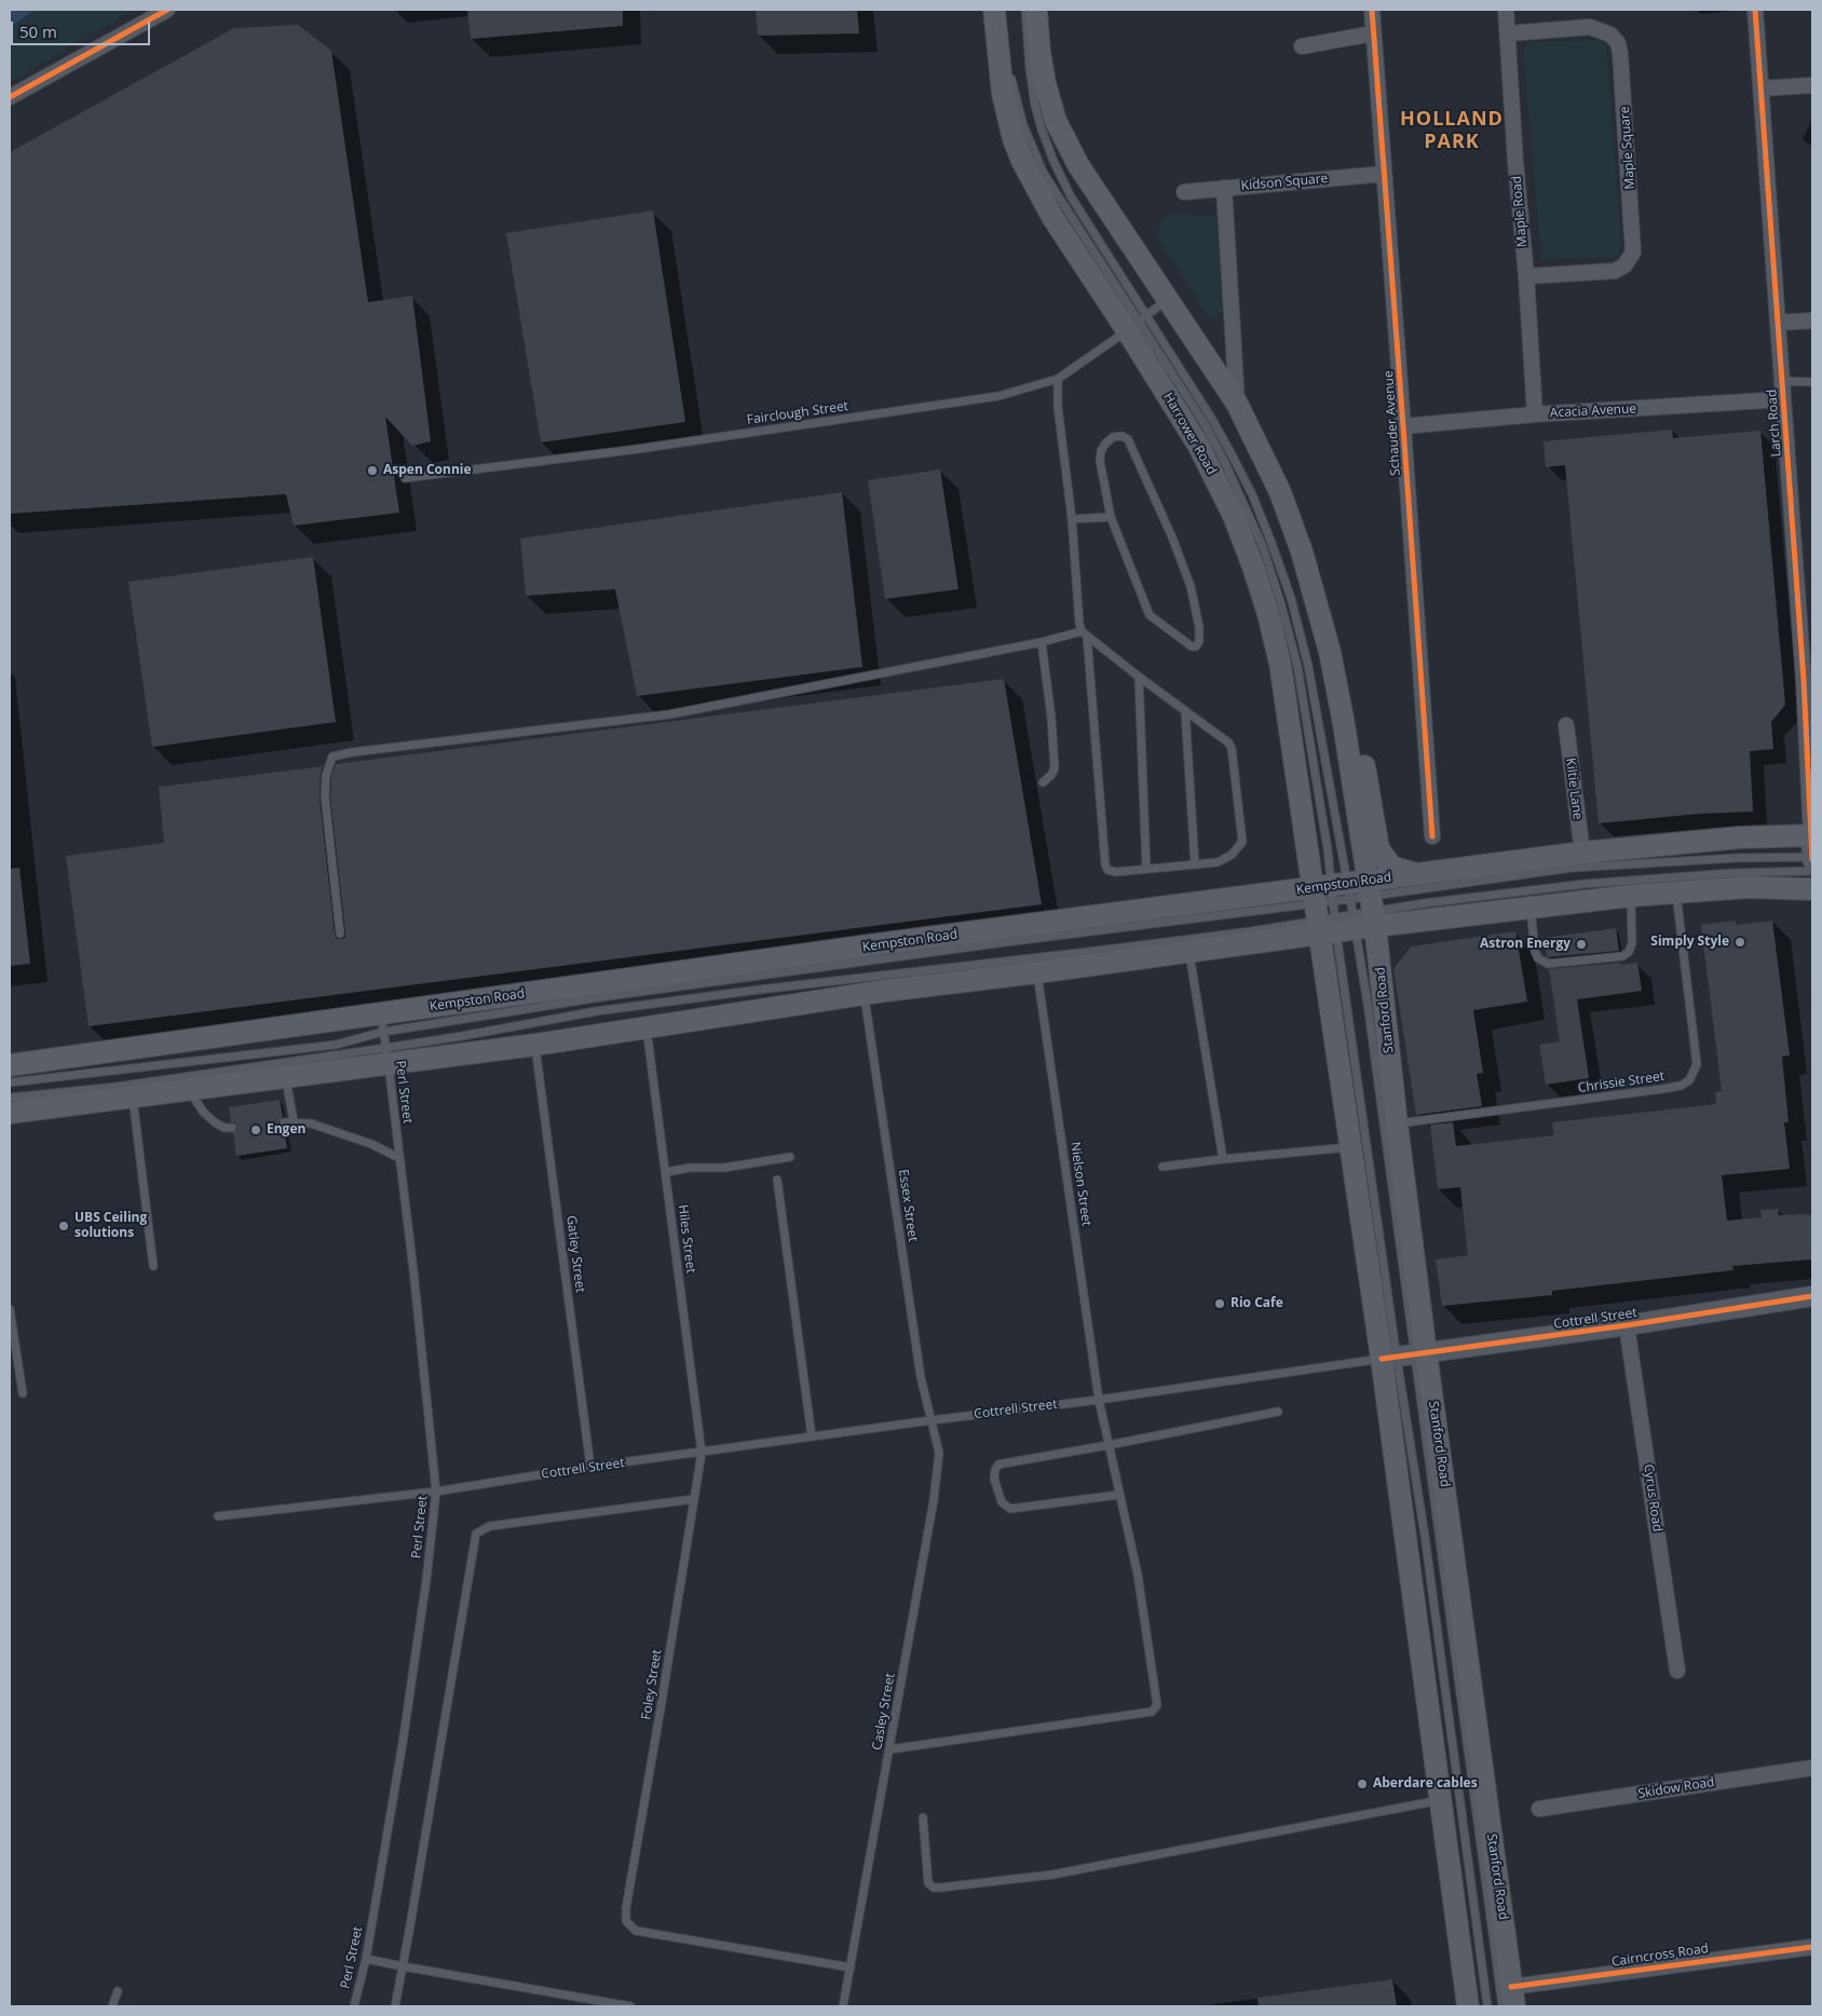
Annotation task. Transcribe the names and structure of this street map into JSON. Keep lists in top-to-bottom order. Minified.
{"streets":{"main road":["Harrower Road","Kempston Road","Stanford Road"],"street":["Maple Square","Kidson Square","Maple Road","Acacia Avenue","Schauder Avenue","Larch Road","Kiltie Lane","Cottrell Street","Cyrus Road","Skidow Road","Cairncross Road"],"lane":["Fairclough Street","Chrissie Street","Perl Street","Nielson Street","Essex Street","Hiles Street","Gatley Street","Foley Street","Casley Street"]},"crossings":[["Maple Square","Maple Road"],["Kidson Square","Schauder Avenue"],["Maple Road","Acacia Avenue"],["Acacia Avenue","Schauder Avenue"],["Acacia Avenue","Larch Road"],["Fairclough Street","Harrower Road"],["Larch Road","Kempston Road"],["Harrower Road","Kempston Road"],["Harrower Road","Stanford Road"],["Kiltie Lane","Kempston Road"],["Kempston Road","Stanford Road"],["Kempston Road","Chrissie Street"],["Kempston Road","Perl Street"],["Kempston Road","Nielson Street"],["Kempston Road","Essex Street"],["Kempston Road","Hiles Street"],["Kempston Road","Gatley Street"],["Stanford Road","Chrissie Street"],["Stanford Road","Cottrell Street"],["Stanford Road","Cairncross Road"],["Perl Street","Cottrell Street"],["Nielson Street","Cottrell Street"],["Nielson Street","Casley Street"],["Essex Street","Cottrell Street"],["Essex Street","Casley Street"],["Hiles Street","Cottrell Street"],["Hiles Street","Foley Street"],["Gatley Street","Cottrell Street"],["Cottrell Street","Cyrus Road"],["Cottrell Street","Foley Street"],["Cottrell Street","Casley Street"],["Foley Street","Casley Street"]],"districts":["HOLLAND PARK"],"places":["Aspen Connie","Simply Style","Astron Energy","Engen","UBS Ceiling solutions","Rio Cafe","Aberdare cables"],"scale_bar":"50 m"}
